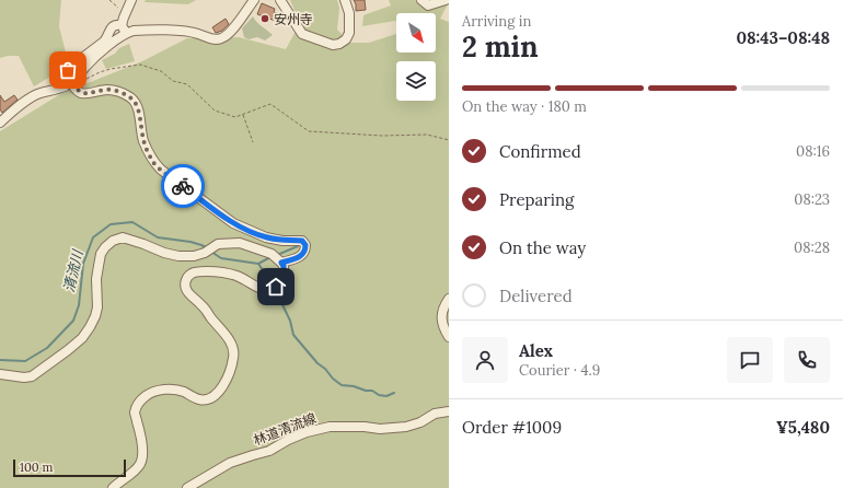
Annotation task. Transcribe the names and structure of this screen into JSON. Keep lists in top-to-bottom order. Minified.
{"streets":{"street":["林道清流線"]},"water":["清流川"],"places":["安州寺"],"scale_bar":"100 m","north":"bottom right","page":{"heading":["2 min","Arriving in","08:43–08:48"],"panel":["Alex","Courier · 4.9","Order #1009","¥5,480"],"bar":"On the way · 180 m","list":[["Confirmed","08:16"],["Preparing","08:23"],["On the way","08:28"],"Delivered"],"scale":"100 m"}}
